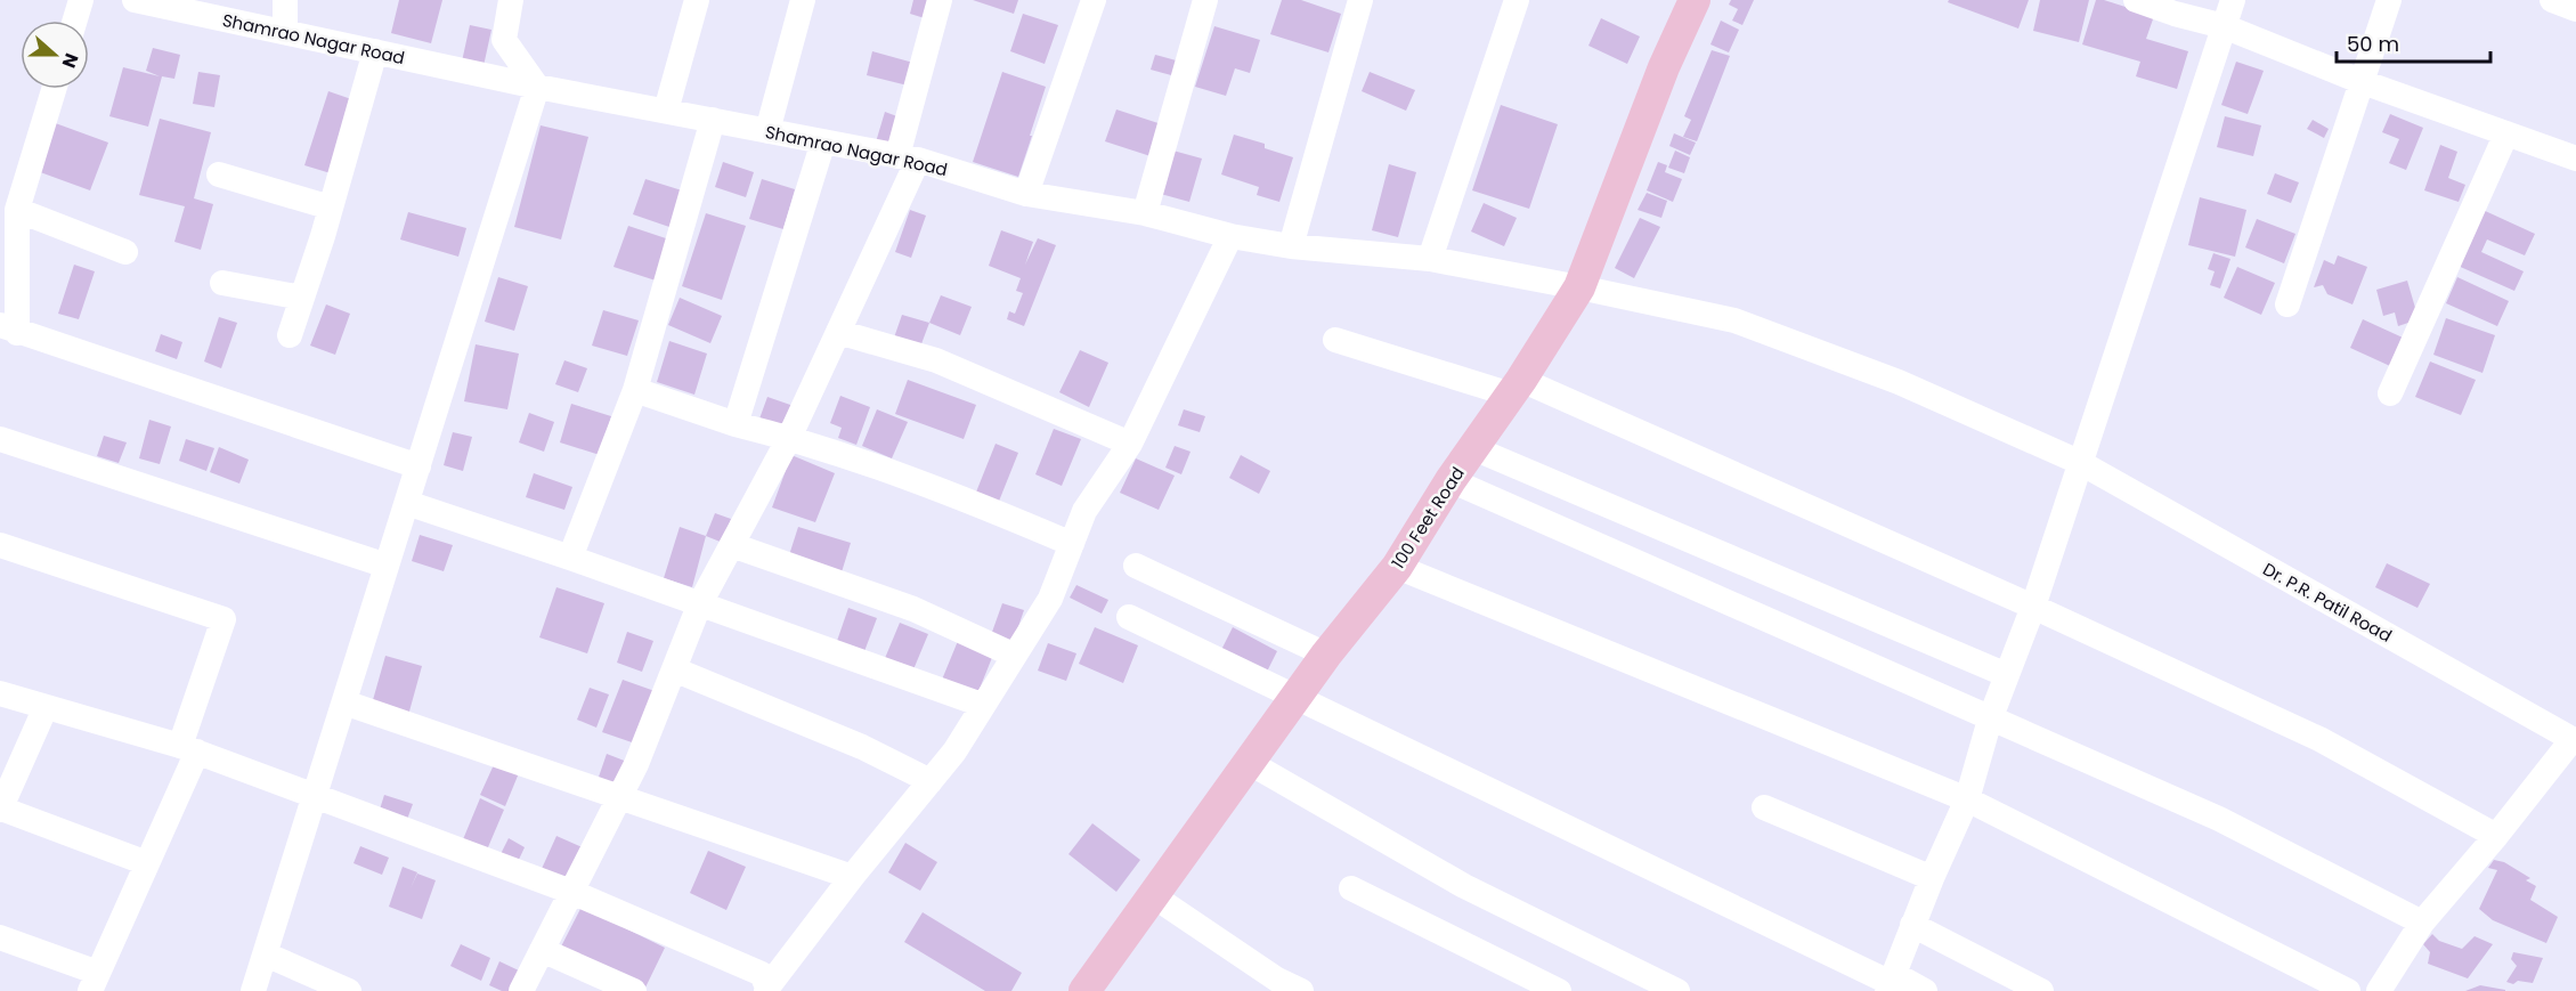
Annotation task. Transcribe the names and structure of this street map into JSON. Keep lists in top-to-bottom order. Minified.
{"streets":{"main road":["100 Feet Road"],"street":["Shamrao Nagar Road","Dr. P.R. Patil Road"]},"crossings":[["Shamrao Nagar Road","100 Feet Road"],["Shamrao Nagar Road","Dr. P.R. Patil Road"],["100 Feet Road","Dr. P.R. Patil Road"]],"scale_bar":"50 m","north":"right"}
